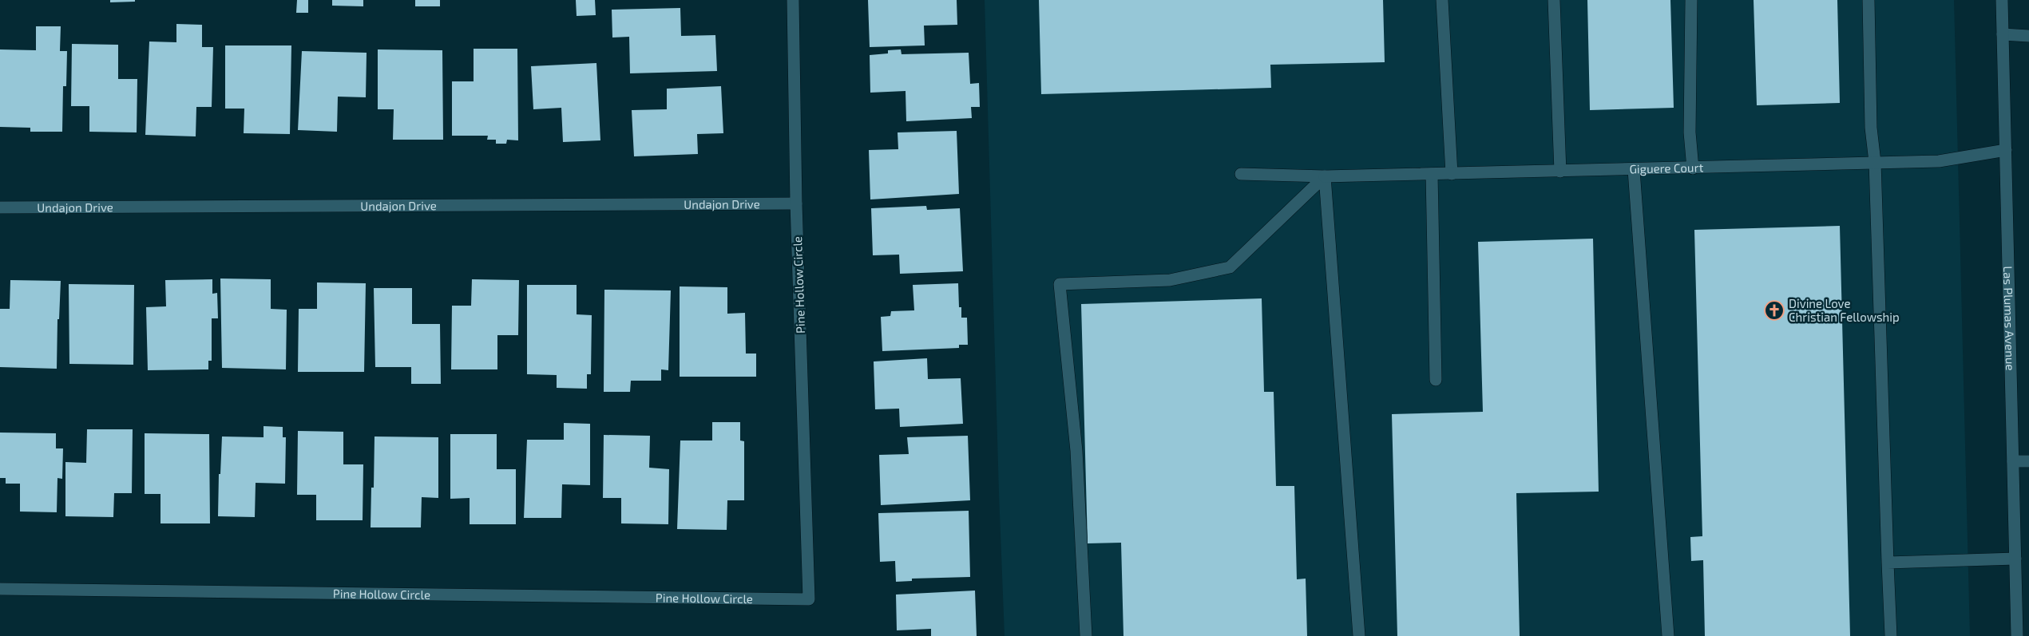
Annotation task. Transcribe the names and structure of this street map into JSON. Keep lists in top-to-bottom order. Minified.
{"streets":{"street":["Giguere Court","Undajon Drive","Pine Hollow Circle","Las Plumas Avenue"]},"crossings":[["Giguere Court","Las Plumas Avenue"],["Undajon Drive","Pine Hollow Circle"]],"places":{"church":["Divine Love Christian Fellowship"]}}
